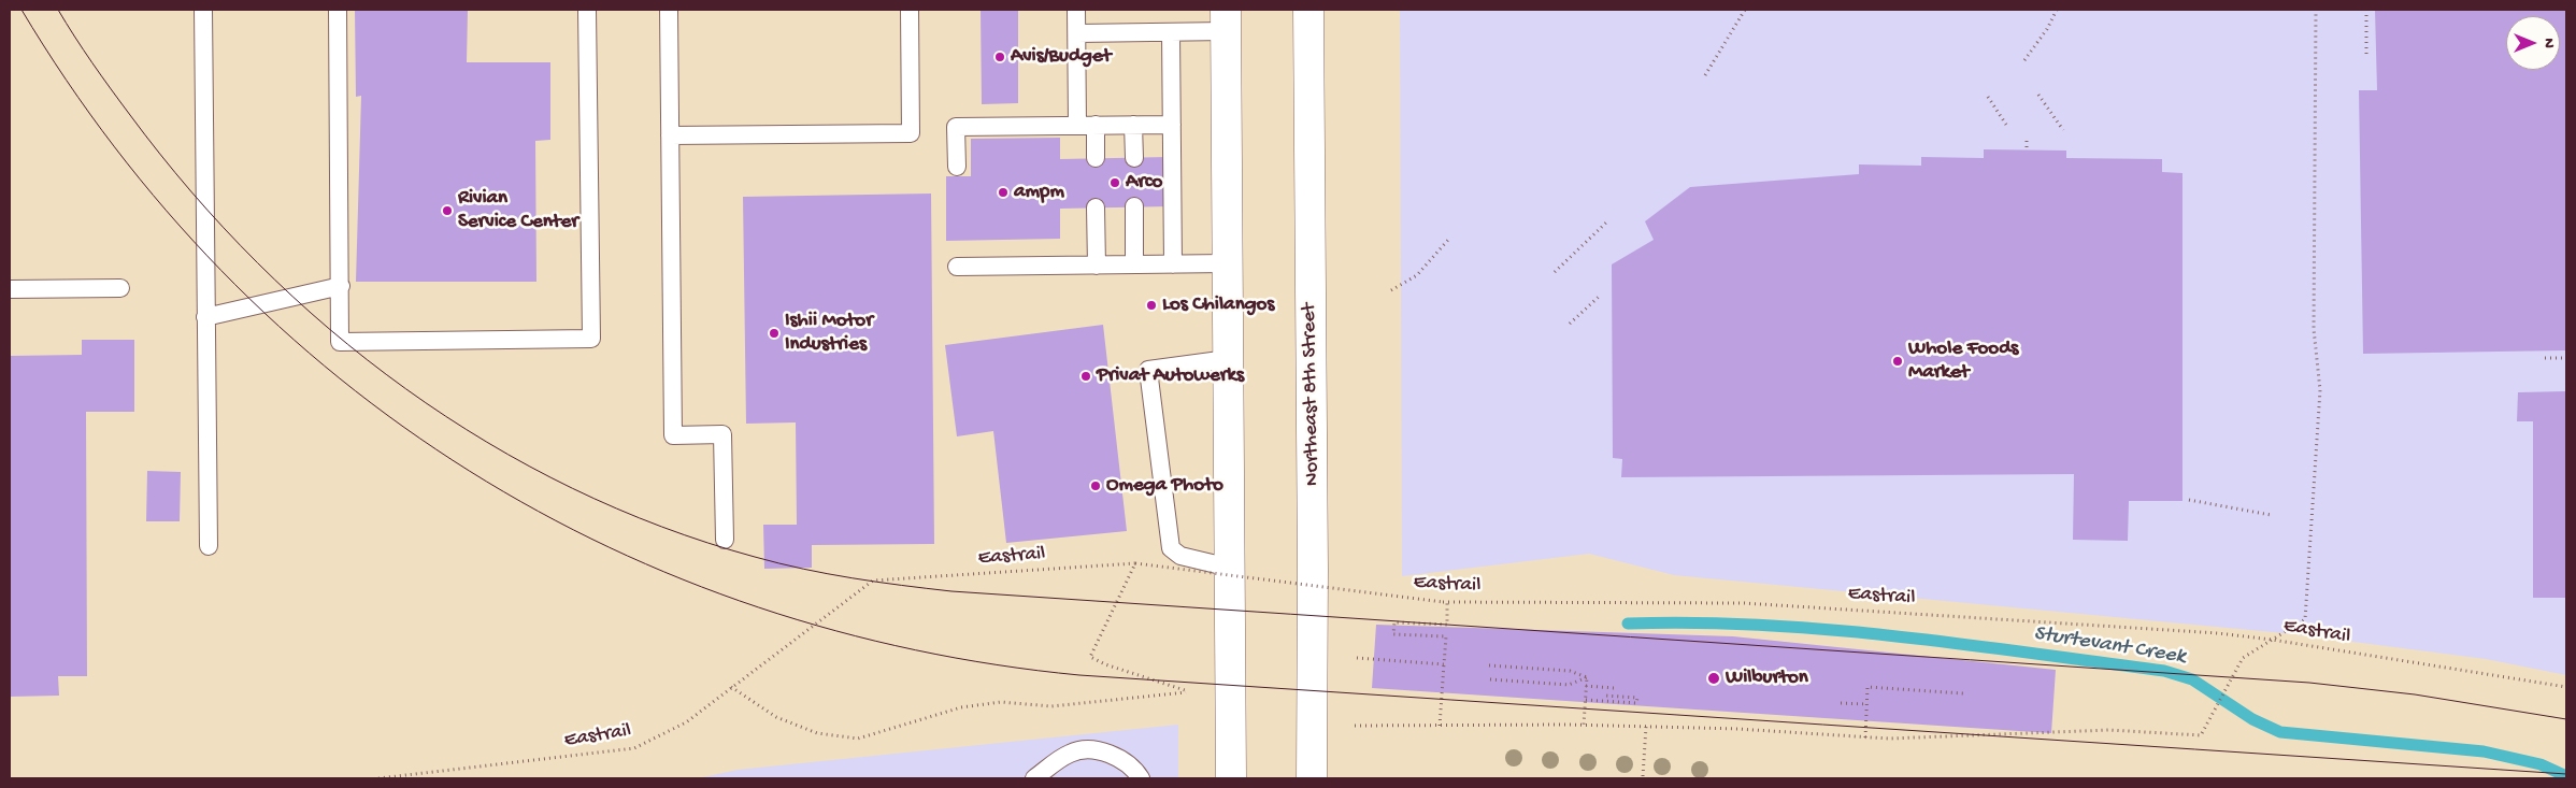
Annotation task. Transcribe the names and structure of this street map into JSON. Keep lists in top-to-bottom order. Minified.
{"streets":{"main road":["Northeast 8th Street"],"path":["Eastrail"]},"water":["Sturtevant Creek"],"places":["Avis/Budget","Arco","ampm","Rivian Service Center","Los Chilangos","Ishii Motor Industries","Whole Foods Market","Privat Autowerks","Omega Photo","Wilburton"],"north":"right"}
